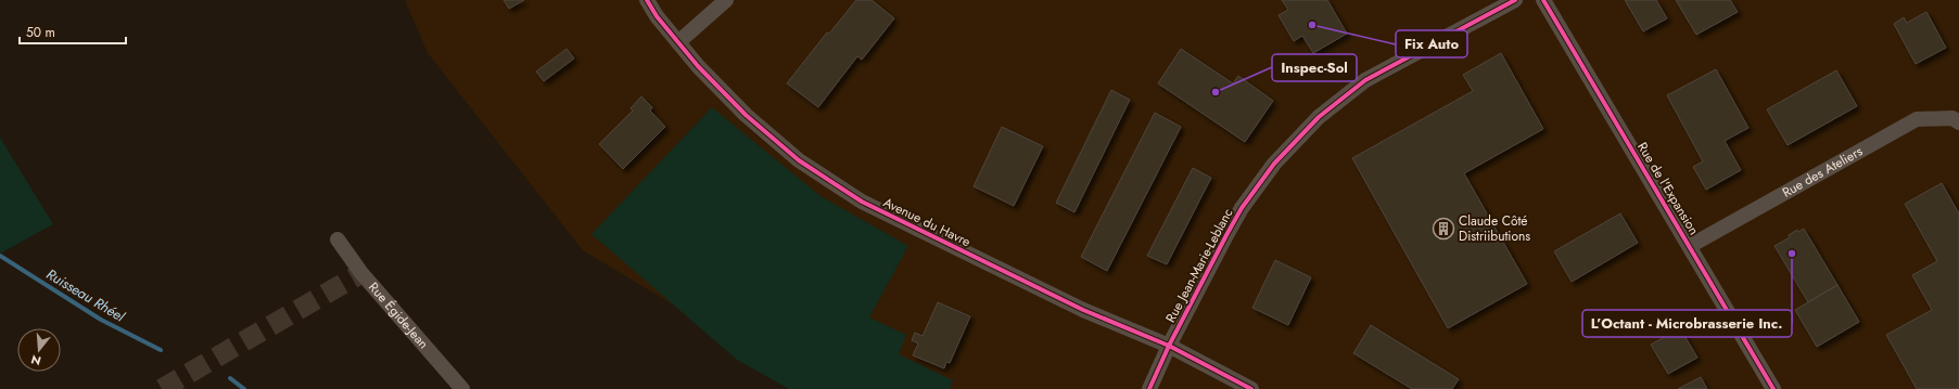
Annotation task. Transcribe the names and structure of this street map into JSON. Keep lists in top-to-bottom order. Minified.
{"streets":{"street":["Rue des Ateliers","Rue de l'Expansion","Avenue du Havre","Rue Jean-Marie-Leblanc","Rue Égide-Jean"]},"crossings":[["Rue des Ateliers","Rue de l'Expansion"],["Avenue du Havre","Rue Jean-Marie-Leblanc"]],"water":["Ruisseau Rhéel"],"places":{"other":["Fix Auto","Inspec-Sol","L’Octant - Microbrasserie Inc."],"building":["Claude Côté Distriibutions"]},"scale_bar":"50 m","north":"bottom"}
